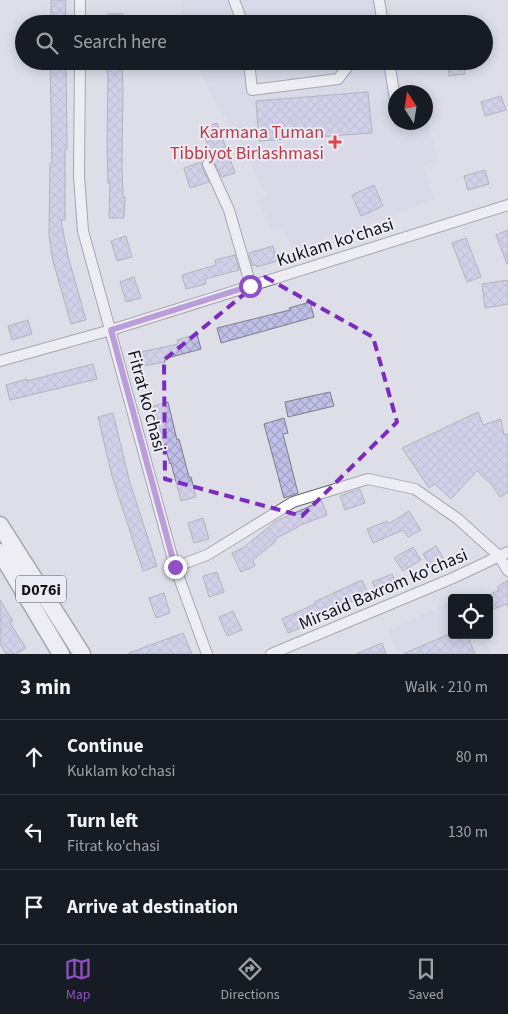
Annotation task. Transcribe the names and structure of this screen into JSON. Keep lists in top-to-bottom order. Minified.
{"streets":{"main road":["D076i"],"street":["Kuklam ko'chasi","Fitrat ko'chasi","Mirsaid Baxrom ko'chasi"]},"crossings":[["Kuklam ko'chasi","Fitrat ko'chasi"]],"places":{"health":["Karmana Tuman Tibbiyot Birlashmasi"]},"north":"top","page":{"search":"Search here","heading":["3 min","Walk · 210 m"],"list":[["Continue","Kuklam ko'chasi","80 m"],["Turn left","Fitrat ko'chasi","130 m"],"Arrive at destination"],"nav":["Map","Directions","Saved"]}}
